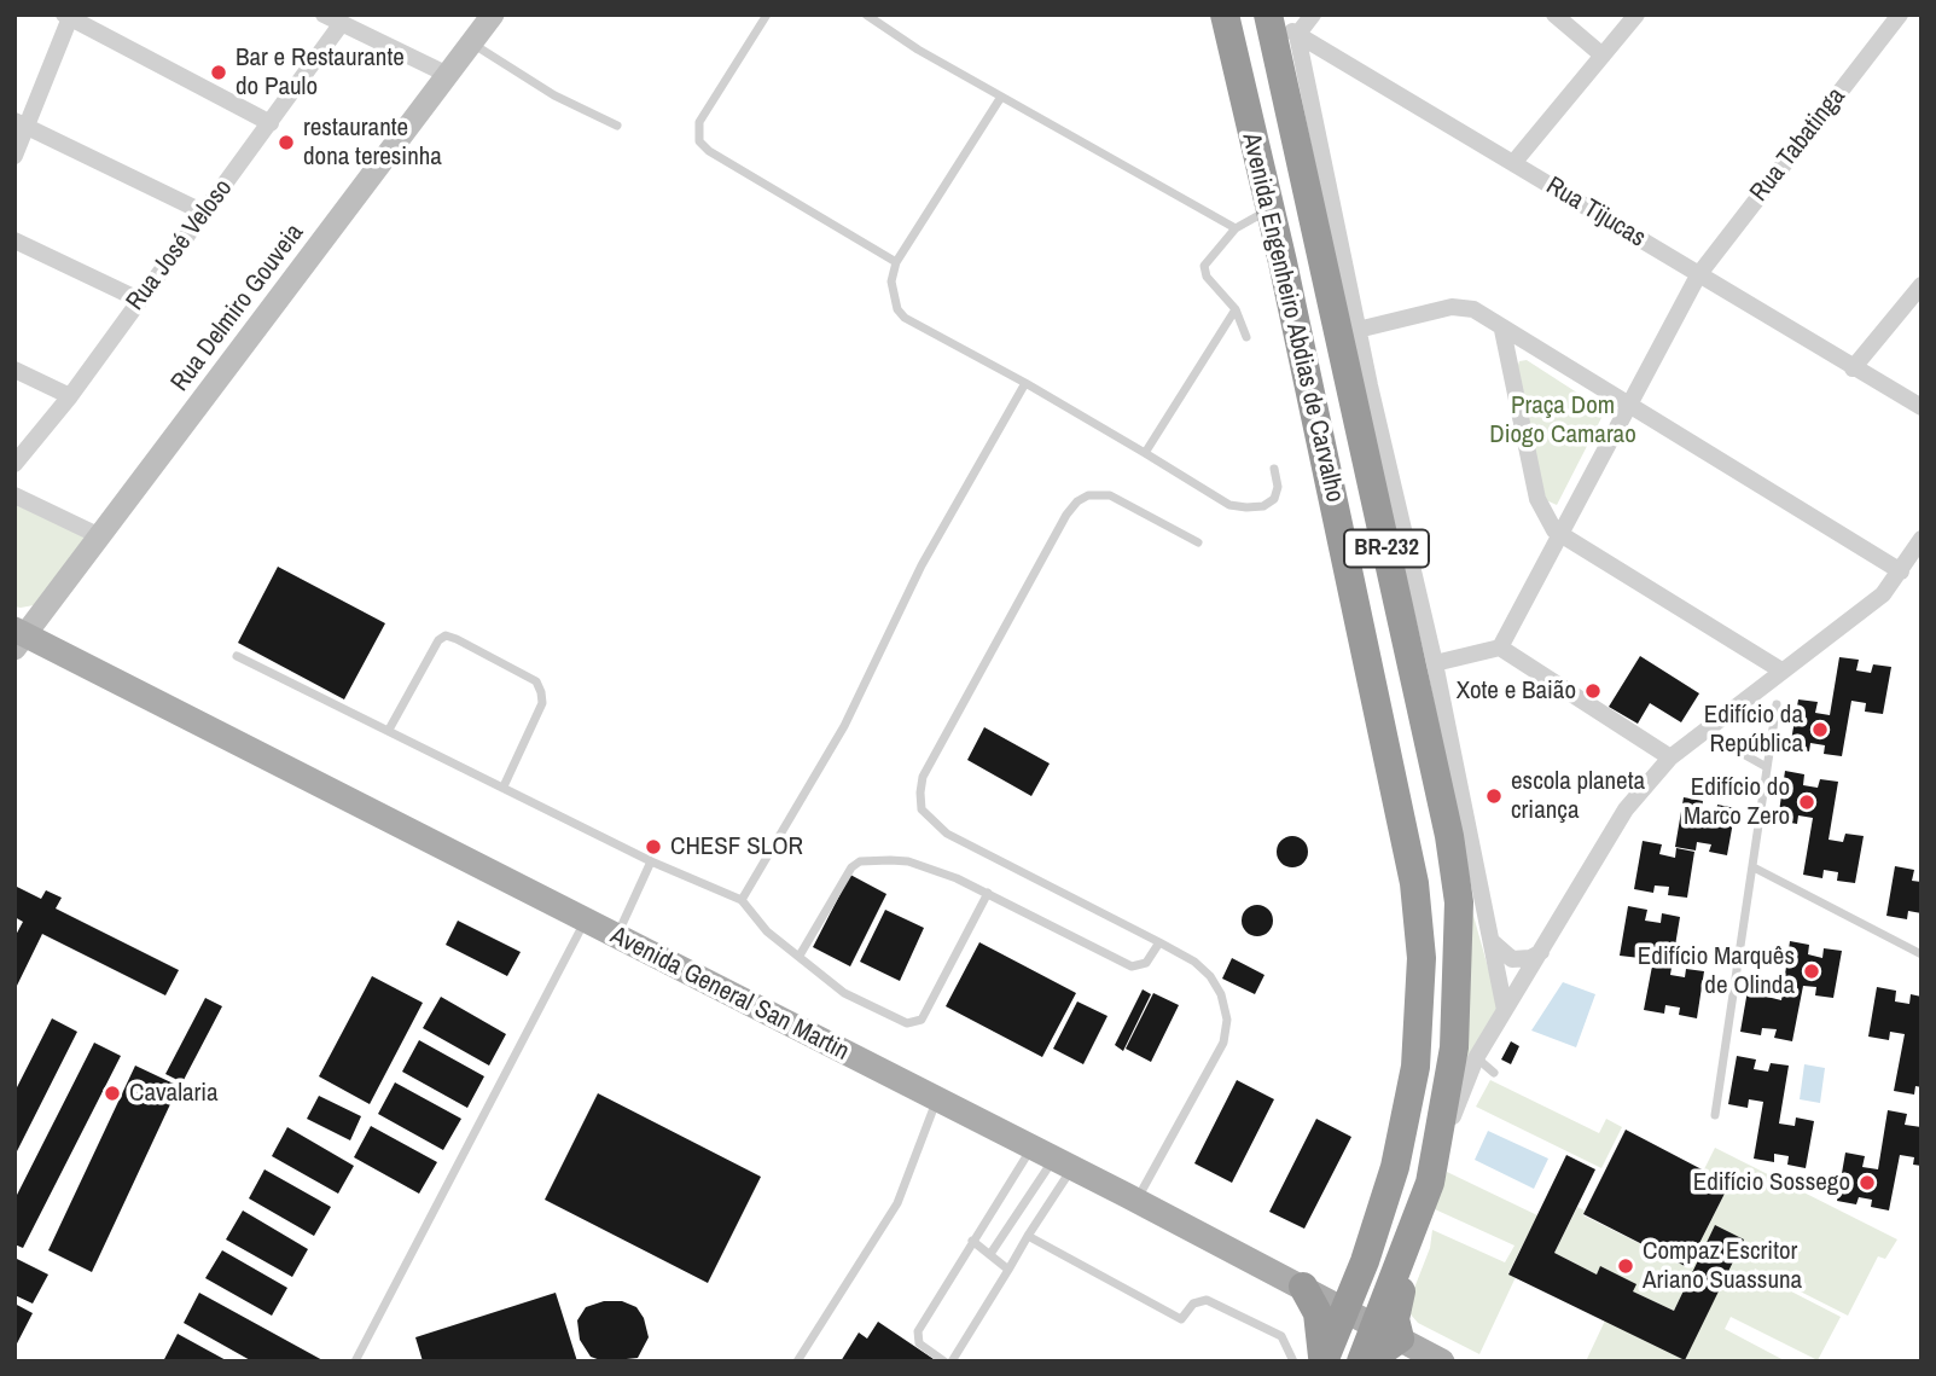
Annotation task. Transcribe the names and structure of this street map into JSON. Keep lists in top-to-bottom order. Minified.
{"streets":{"highway":["Avenida Engenheiro Abdias de Carvalho","BR-232"],"main road":["Avenida General San Martin"],"street":["Rua Tabatinga","Rua Tijucas","Rua José Veloso","Rua Delmiro Gouveia"]},"crossings":[["Rua Tabatinga","Rua Tijucas"],["Rua Tijucas","Avenida Engenheiro Abdias de Carvalho"],["Rua Delmiro Gouveia","Avenida General San Martin"]],"parks":["Praça Dom Diogo Camarao"],"places":["Bar e Restaurante do Paulo","restaurante dona teresinha","Xote e Baião","Edifício da República","escola planeta criança","Edifício do Marco Zero","CHESF SLOR","Edifício Marquês de Olinda","Cavalaria","Edifício Sossego","Compaz Escritor Ariano Suassuna"]}
